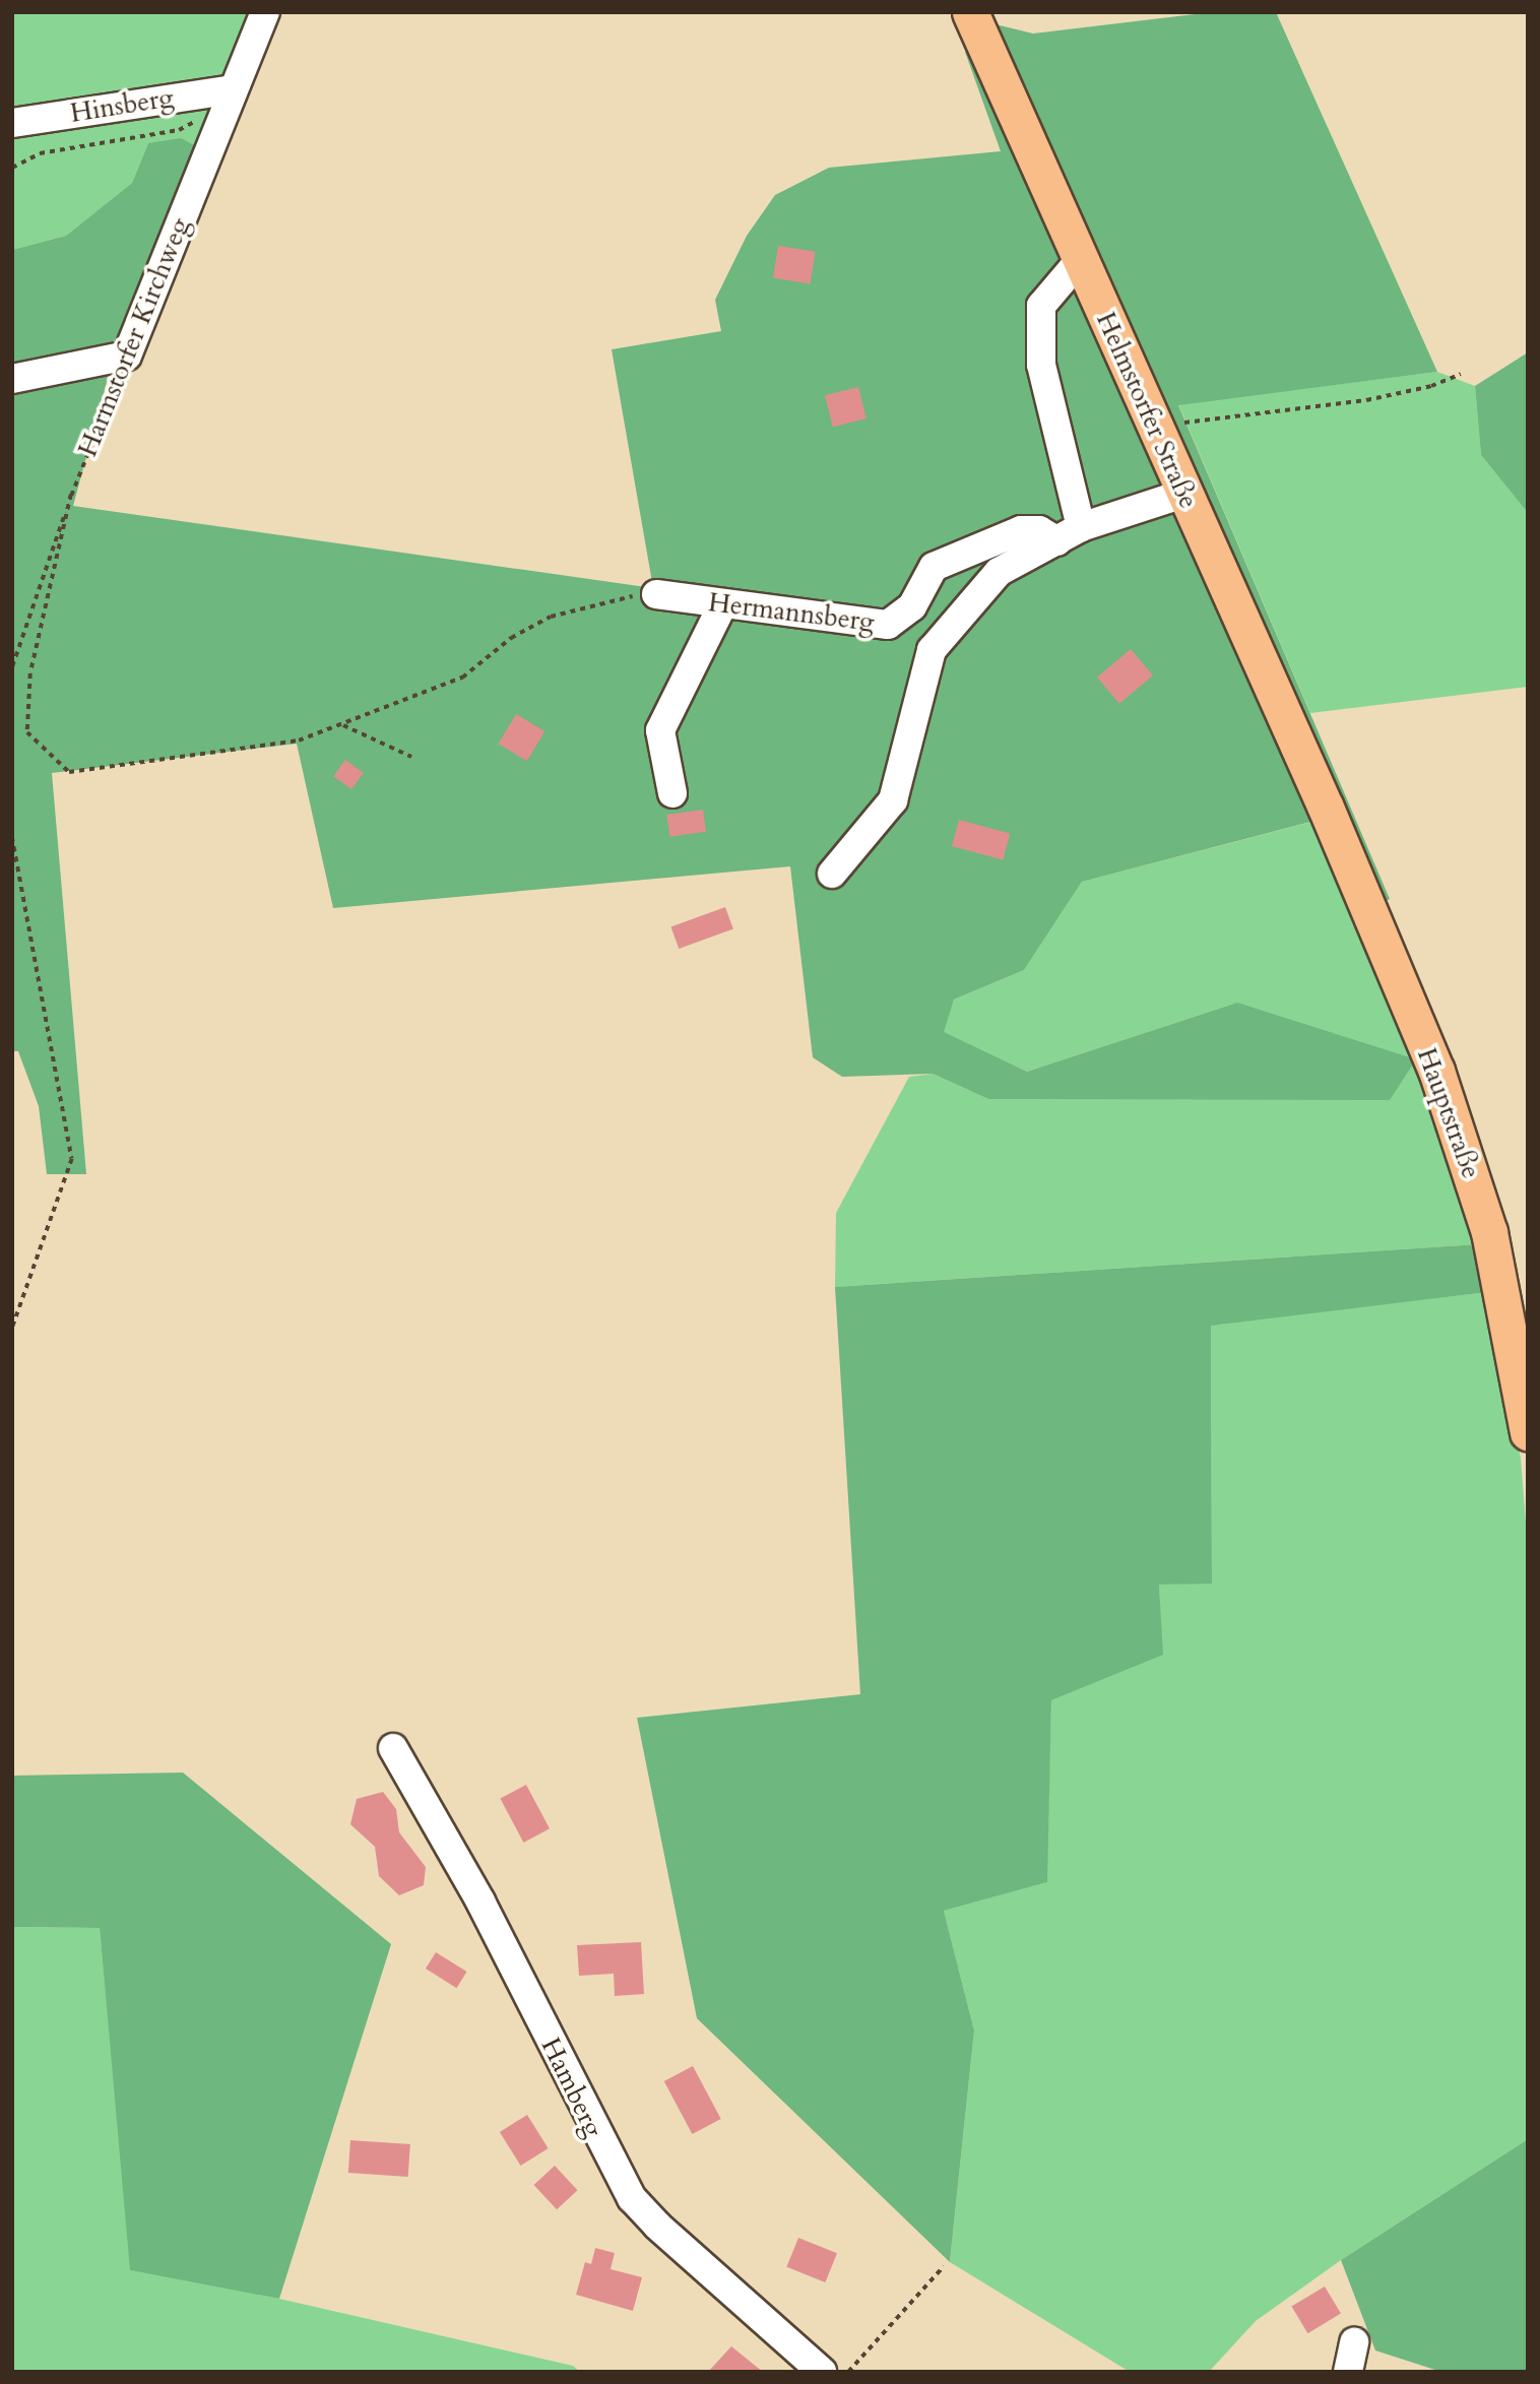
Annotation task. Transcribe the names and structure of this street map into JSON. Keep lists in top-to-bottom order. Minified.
{"streets":{"main road":["Helmstorfer Straße","Hauptstraße"],"street":["Hinsberg","Harmstorfer Kirchweg","Hermannsberg","Hamberg"]},"crossings":[["Hinsberg","Harmstorfer Kirchweg"],["Helmstorfer Straße","Hauptstraße"]]}
